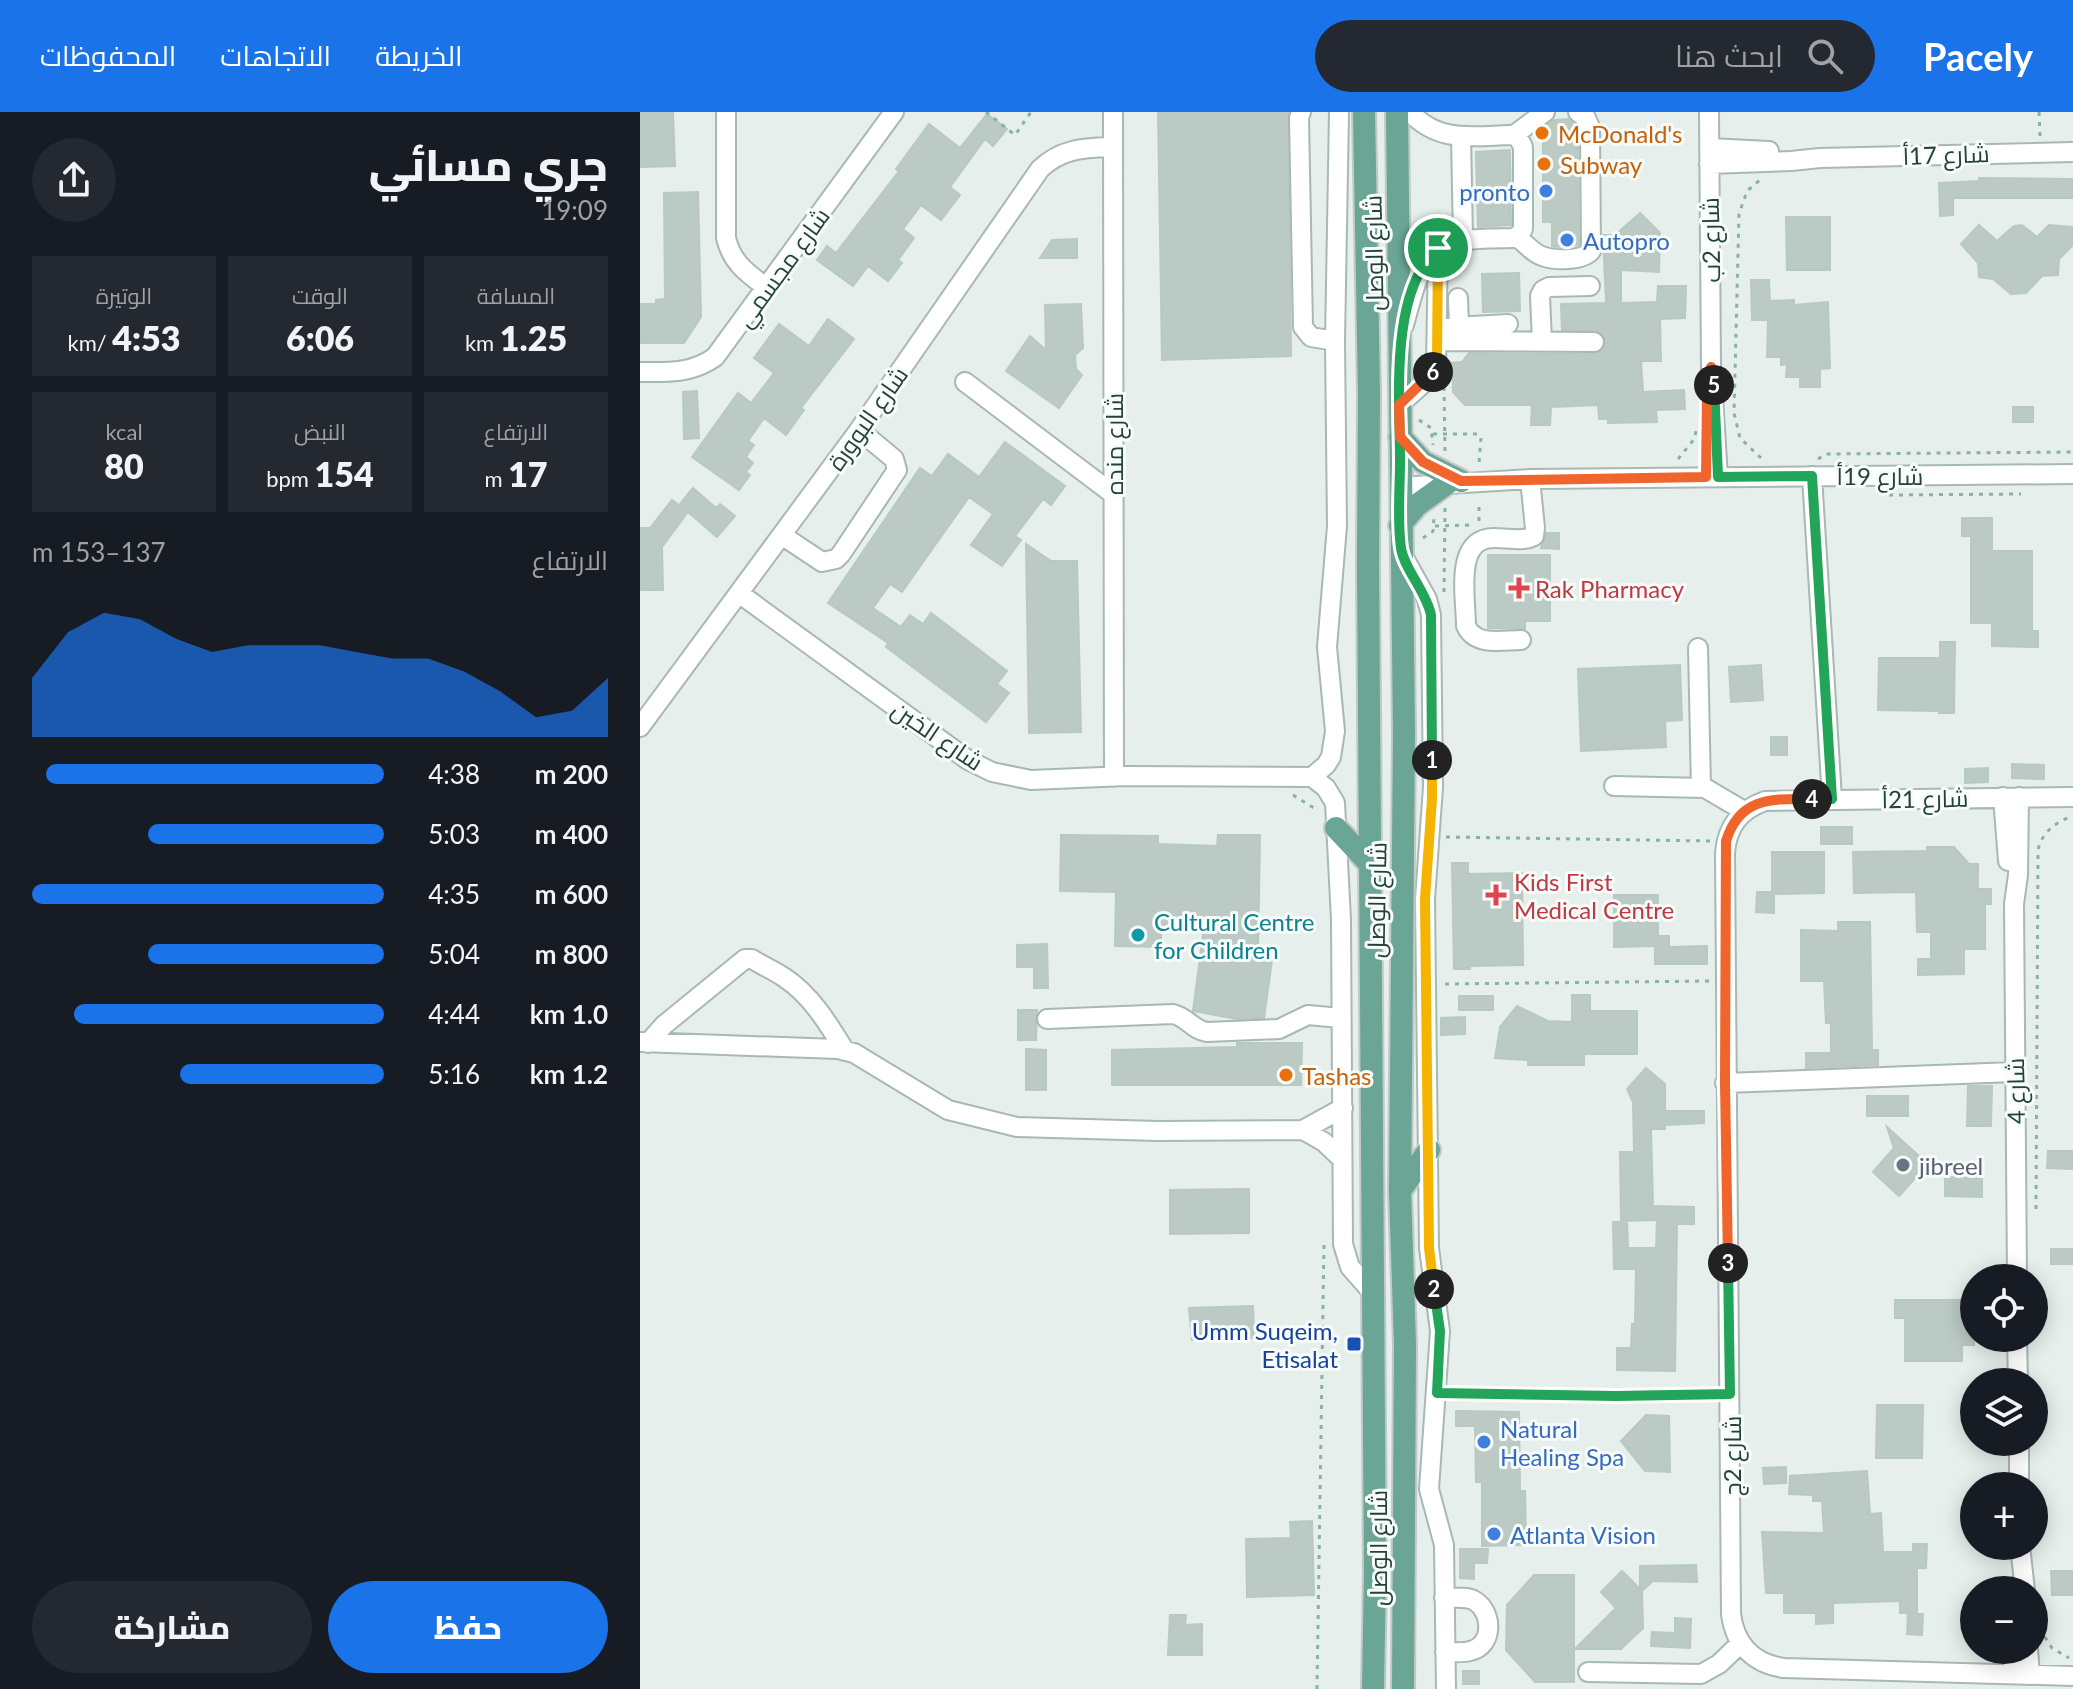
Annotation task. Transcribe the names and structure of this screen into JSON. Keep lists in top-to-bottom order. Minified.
{"streets":{"main road":["شارع الوصل"],"street":["شارع 17أ","شارع 2ب","شارع مجسمي","شارع البوورة","شارع منده","شارع 19أ","شارع الخين","شارع 21أ","شارع 4","شارع 2ج"]},"crossings":[["شارع 17أ","شارع 2ب"],["شارع 2ب","شارع 19أ"],["شارع الوصل","شارع 19أ"],["شارع البوورة","شارع منده"],["شارع البوورة","شارع الخين"],["شارع منده","شارع الخين"],["شارع 21أ","شارع 4"]],"places":{"other":["McDonald's","Subway","pronto","Autopro","Cultural Centre for Children","Tashas","jibreel","Natural Healing Spa","Atlanta Vision"],"health":["Rak Pharmacy","Kids First Medical Centre"],"transit":["Umm Suqeim, Etisalat"]},"page":{"header":"Pacely","search":"ابحث هنا","nav":["الخريطة","الاتجاهات","المحفوظات"],"heading":["جري مسائي","19:09"],"stats":[["المسافة","1.25 km"],["الوقت","6:06"],["الوتيرة","4:53 /km"],["الارتفاع","17 m"],["النبض","154 bpm"],["kcal","80"]],"pins":["6","5","1","4","3","2"],"chart":["الارتفاع","137–153 m"],"list":[{"name":"200 m","note":"4:38"},{"name":"400 m","note":"5:03"},{"name":"600 m","note":"4:35"},{"name":"800 m","note":"5:04"},{"name":"1.0 km","note":"4:44"},{"name":"1.2 km","note":"5:16"}],"map_buttons":["+","−"],"buttons":["حفظ","مشاركة"]}}
